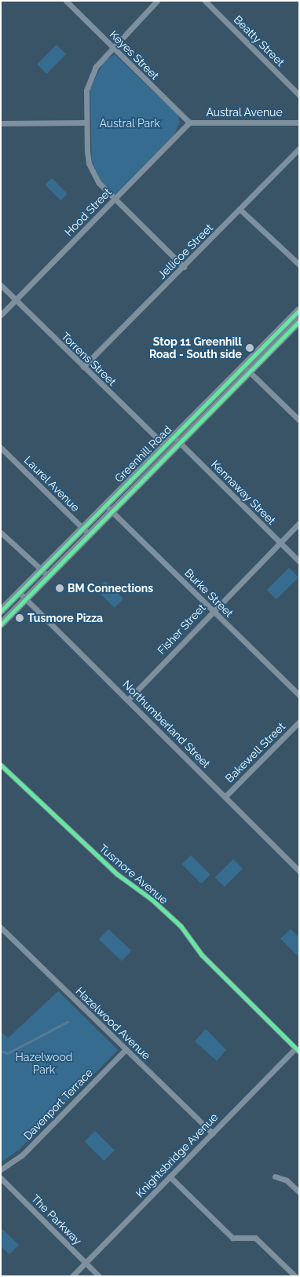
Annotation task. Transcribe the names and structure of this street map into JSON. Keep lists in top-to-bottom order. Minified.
{"streets":{"main road":["Greenhill Road"],"street":["Beatty Street","Keyes Street","Austral Avenue","Hood Street","Jellicoe Street","Torrens Street","Laurel Avenue","Kennaway Street","Burke Street","Fisher Street","Northumberland Street","Bakewell Street","Tusmore Avenue","Hazelwood Avenue","Davenport Terrace","Knightsbridge Avenue","The Parkway"]},"crossings":[["Keyes Street","Austral Avenue"],["Keyes Street","Hood Street"],["Austral Avenue","Hood Street"],["Hood Street","Torrens Street"],["Jellicoe Street","Torrens Street"],["Torrens Street","Greenhill Road"],["Greenhill Road","Laurel Avenue"],["Greenhill Road","Kennaway Street"],["Greenhill Road","Burke Street"],["Greenhill Road","Northumberland Street"],["Kennaway Street","Fisher Street"],["Burke Street","Fisher Street"],["Fisher Street","Northumberland Street"],["Northumberland Street","Bakewell Street"],["Tusmore Avenue","Knightsbridge Avenue"],["Hazelwood Avenue","Davenport Terrace"],["Hazelwood Avenue","Knightsbridge Avenue"],["Knightsbridge Avenue","The Parkway"]],"parks":["Austral Park","Hazelwood Park"],"places":["Stop 11 Greenhill Road - South side","BM Connections","Tusmore Pizza"]}
